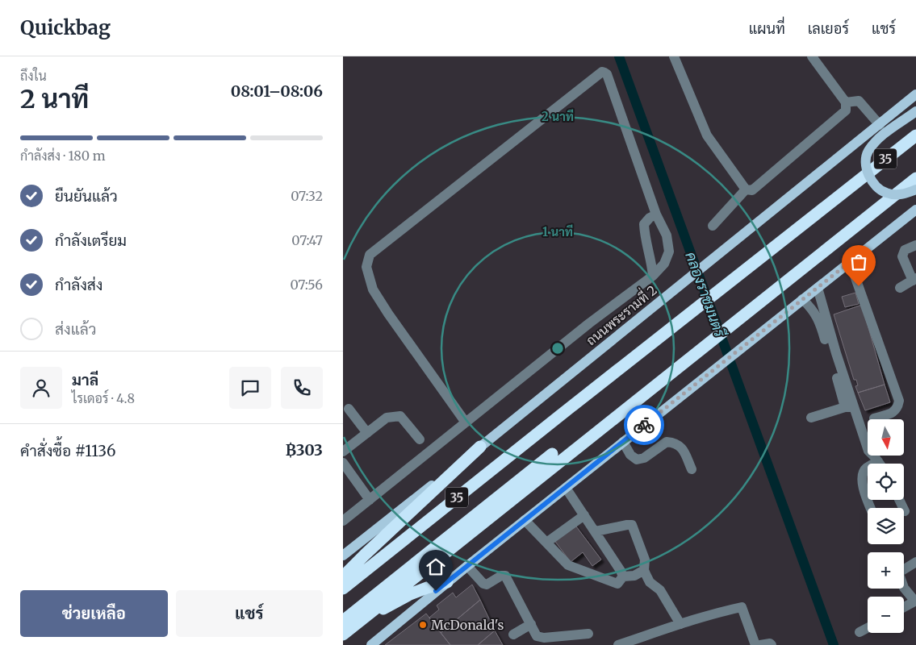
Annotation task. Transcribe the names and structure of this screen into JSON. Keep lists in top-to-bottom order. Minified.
{"streets":{"highway":["35"],"main road":["ถนนพระรามที่ 2"]},"water":["คลองราชมนตรี"],"places":["McDonald's"],"north":"bottom","page":{"header":"Quickbag","nav":["แผนที่","เลเยอร์","แชร์"],"heading":["2 นาที","ถึงใน","08:01–08:06"],"panel":["มาลี","ไรเดอร์ · 4.8","คำสั่งซื้อ #1136","฿303"],"bar":"กำลังส่ง · 180 m","list":[["ยืนยันแล้ว","07:32"],["กำลังเตรียม","07:47"],["กำลังส่ง","07:56"],"ส่งแล้ว"],"map_buttons":["+","−"],"buttons":["ช่วยเหลือ","แชร์"]},"rings":["2 นาที","1 นาที"]}
